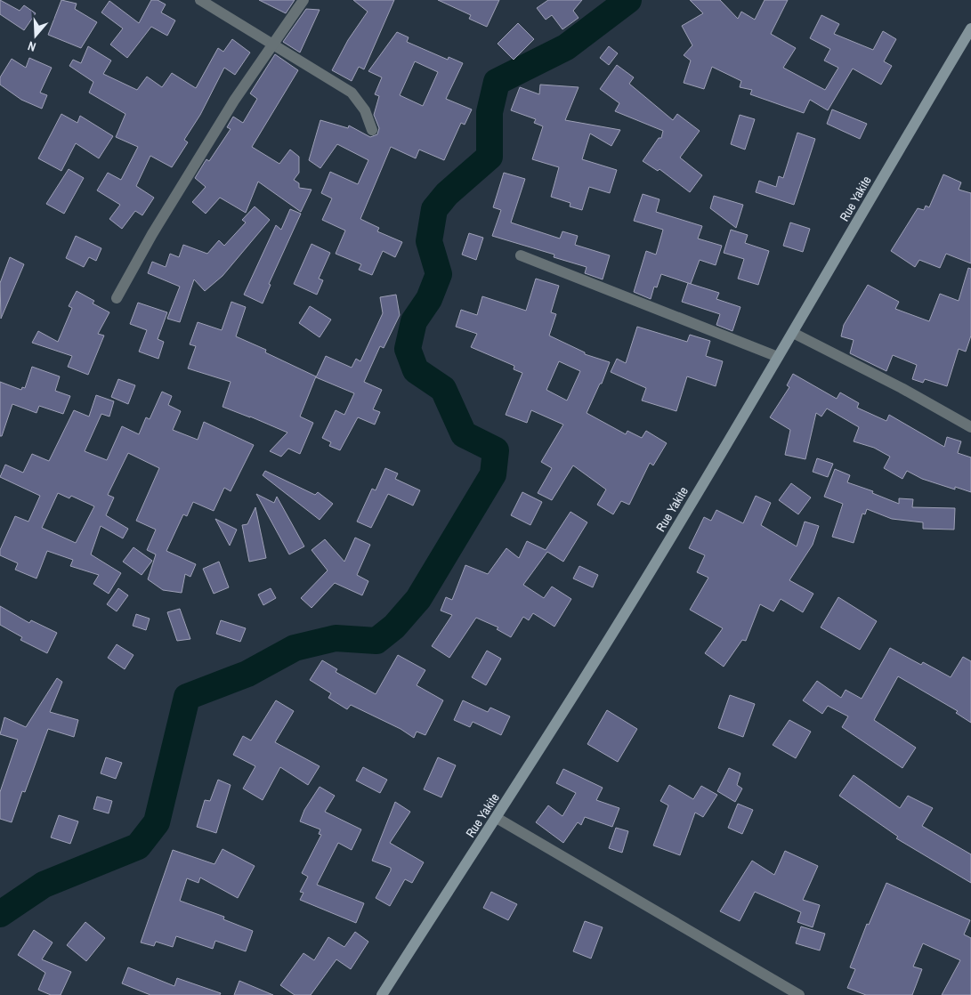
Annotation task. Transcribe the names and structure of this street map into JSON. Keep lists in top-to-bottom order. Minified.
{"streets":{"main road":["Rue Yakite"]},"north":"bottom"}
